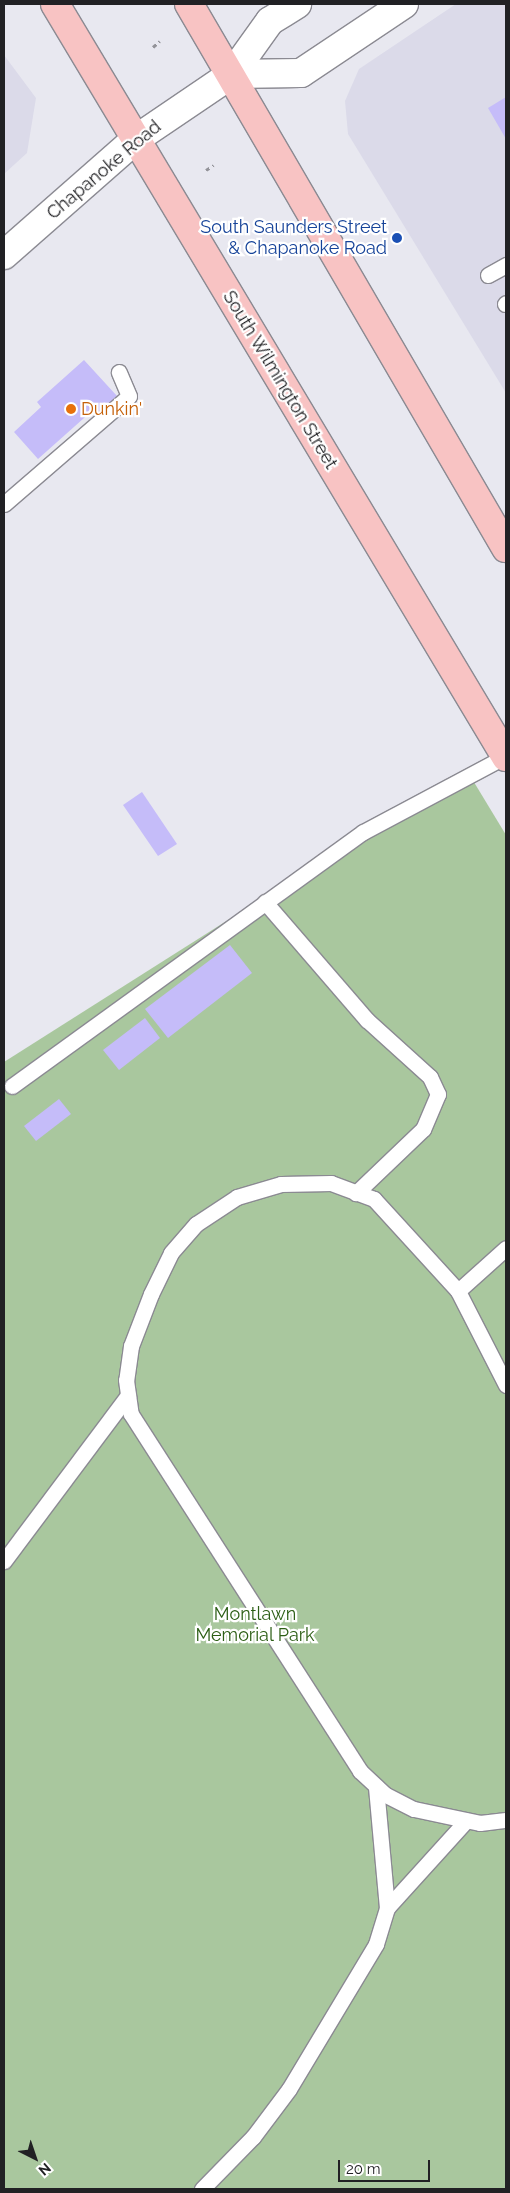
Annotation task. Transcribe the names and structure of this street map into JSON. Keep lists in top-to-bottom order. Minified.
{"streets":{"highway":["South Wilmington Street"],"street":["Chapanoke Road"]},"crossings":[["Chapanoke Road","South Wilmington Street"]],"parks":["Montlawn Memorial Park"],"places":["South Saunders Street & Chapanoke Road","Dunkin'"],"scale_bar":"20 m","north":"bottom right"}
